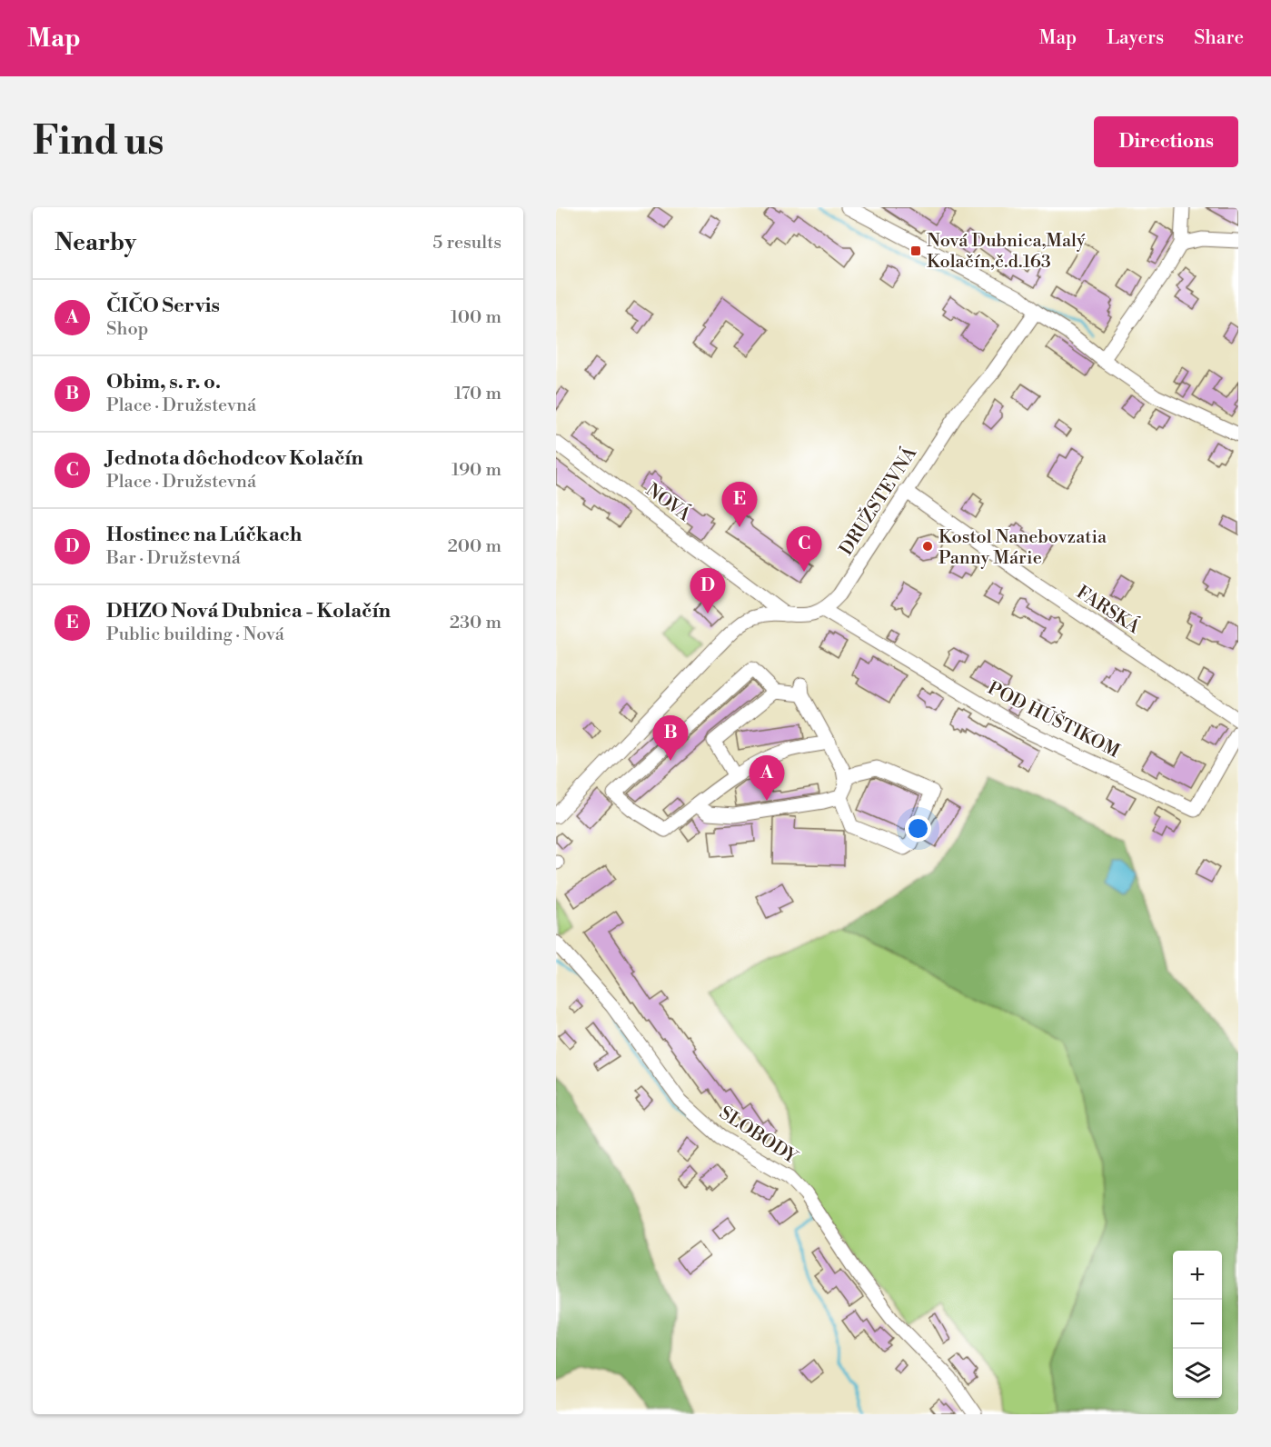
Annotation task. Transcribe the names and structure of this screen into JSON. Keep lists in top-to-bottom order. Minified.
{"streets":{"street":["DRUŽSTEVNÁ","NOVÁ","FARSKÁ","POD HÚŠTIKOM","SLOBODY"]},"crossings":[["DRUŽSTEVNÁ","FARSKÁ"],["DRUŽSTEVNÁ","POD HÚŠTIKOM"]],"places":{"transit":["Nová Dubnica,Malý Kolačín,č.d.163"],"other":["Kostol Nanebovzatia Panny Márie"]},"page":{"header":"Map","nav":["Map","Layers","Share"],"buttons":"Directions","title":"Find us","heading":["Nearby","5 results"],"list":[{"mark":"A","name":"ČIČO Servis","note":"Shop","value":"100 m"},{"mark":"B","name":"Obim, s. r. o.","note":"Place · Družstevná","value":"170 m"},{"mark":"C","name":"Jednota dôchodcov Kolačín","note":"Place · Družstevná","value":"190 m"},{"mark":"D","name":"Hostinec na Lúčkach","note":"Bar · Družstevná","value":"200 m"},{"mark":"E","name":"DHZO Nová Dubnica - Kolačín","note":"Public building · Nová","value":"230 m"}],"pins":["E","C","D","B","A"],"map_buttons":["+","−"]}}
